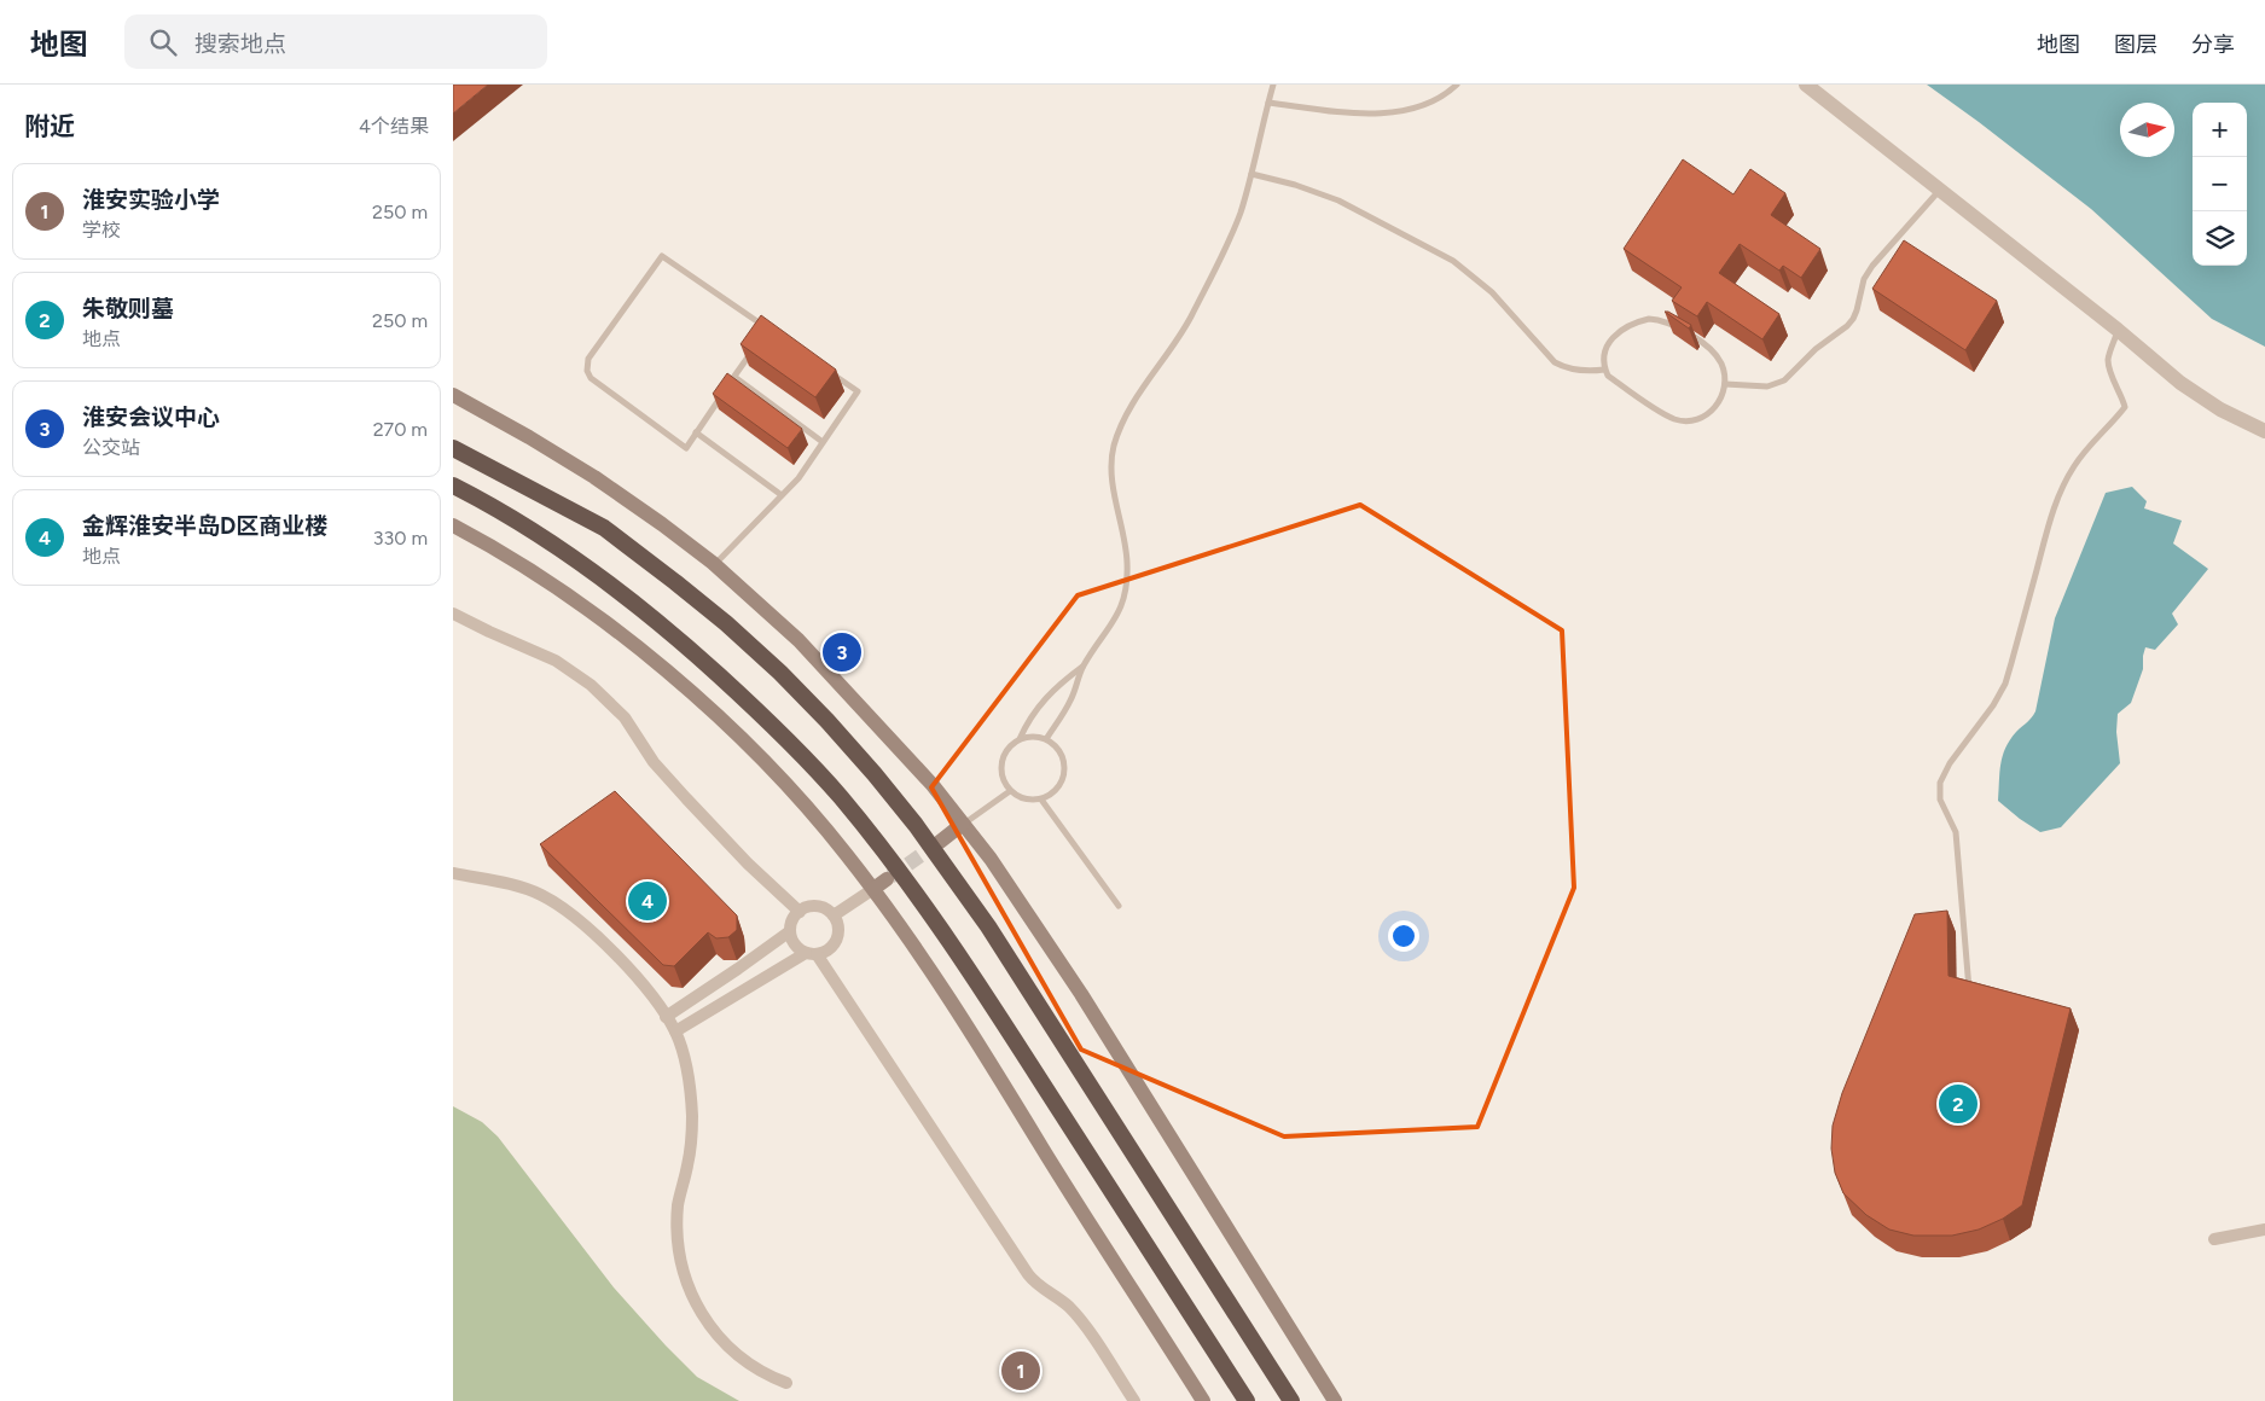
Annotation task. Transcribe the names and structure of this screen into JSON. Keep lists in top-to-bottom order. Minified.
{"north":"right","page":{"header":"地图","search":"搜索地点","nav":["地图","图层","分享"],"heading":["附近","4个结果"],"map_buttons":["+","−"],"list":[{"mark":"1","name":"淮安实验小学","note":"学校","value":"250 m"},{"mark":"2","name":"朱敬则墓","note":"地点","value":"250 m"},{"mark":"3","name":"淮安会议中心","note":"公交站","value":"270 m"},{"mark":"4","name":"金辉淮安半岛D区商业楼","note":"地点","value":"330 m"}],"pins":["3","4","2","1"]}}
